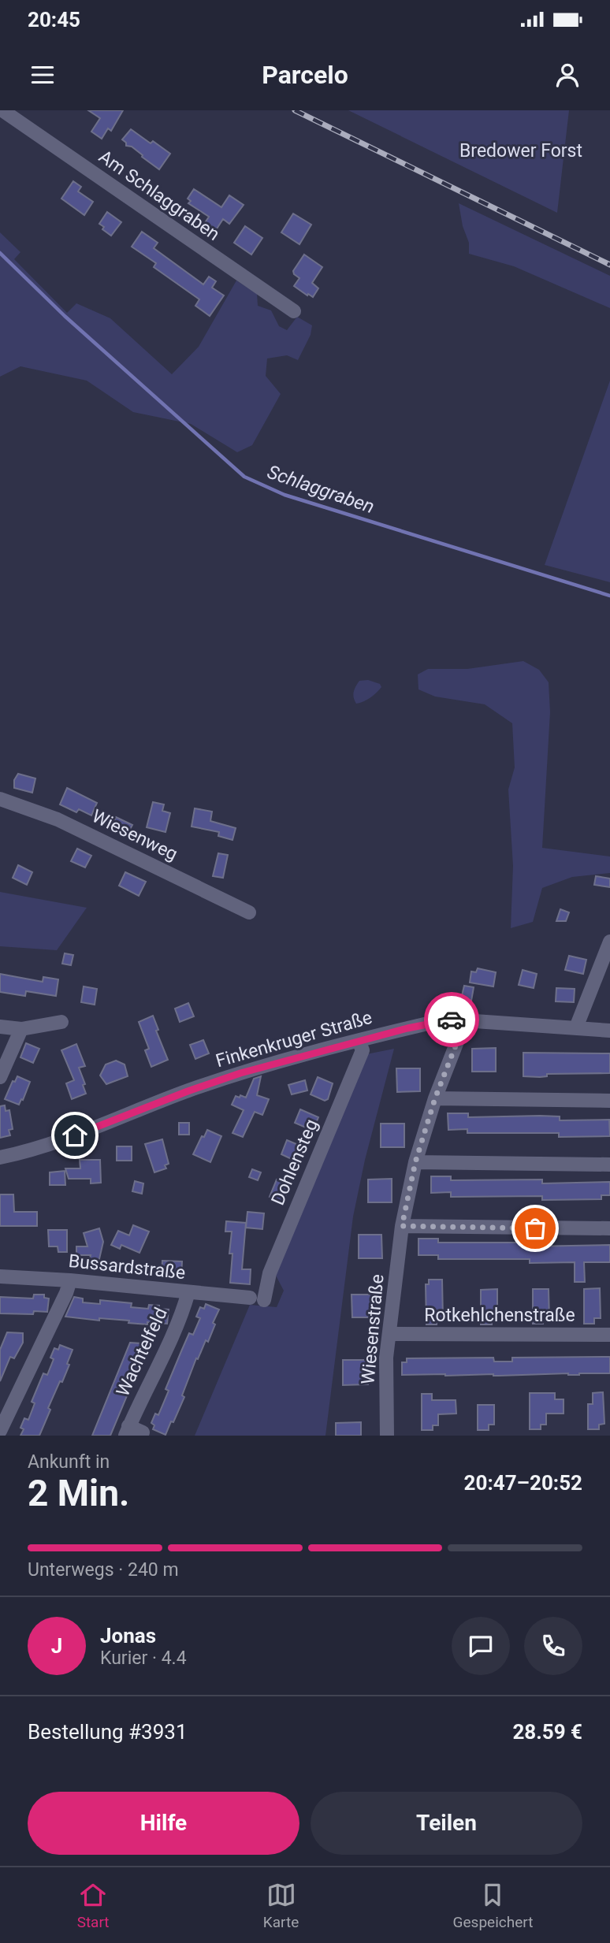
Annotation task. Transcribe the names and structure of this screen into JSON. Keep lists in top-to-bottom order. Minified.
{"streets":{"street":["Am Schlaggraben","Wiesenweg","Finkenkruger Straße","Dohlensteg","Bussardstraße","Rotkehlchenstraße","Wiesenstraße","Wachtelfeld"]},"crossings":[["Finkenkruger Straße","Dohlensteg"],["Finkenkruger Straße","Wiesenstraße"],["Dohlensteg","Bussardstraße"],["Bussardstraße","Wachtelfeld"],["Rotkehlchenstraße","Wiesenstraße"]],"water":["Schlaggraben"],"parks":["Bredower Forst"],"page":{"status":"20:45","header":"Parcelo","heading":["2 Min.","Ankunft in","20:47–20:52"],"panel":["Jonas","Kurier · 4.4","Bestellung #3931","28.59 €"],"bar":"Unterwegs · 240 m","round":"J","buttons":["Hilfe","Teilen"],"tabs":["Start","Karte","Gespeichert"]}}
